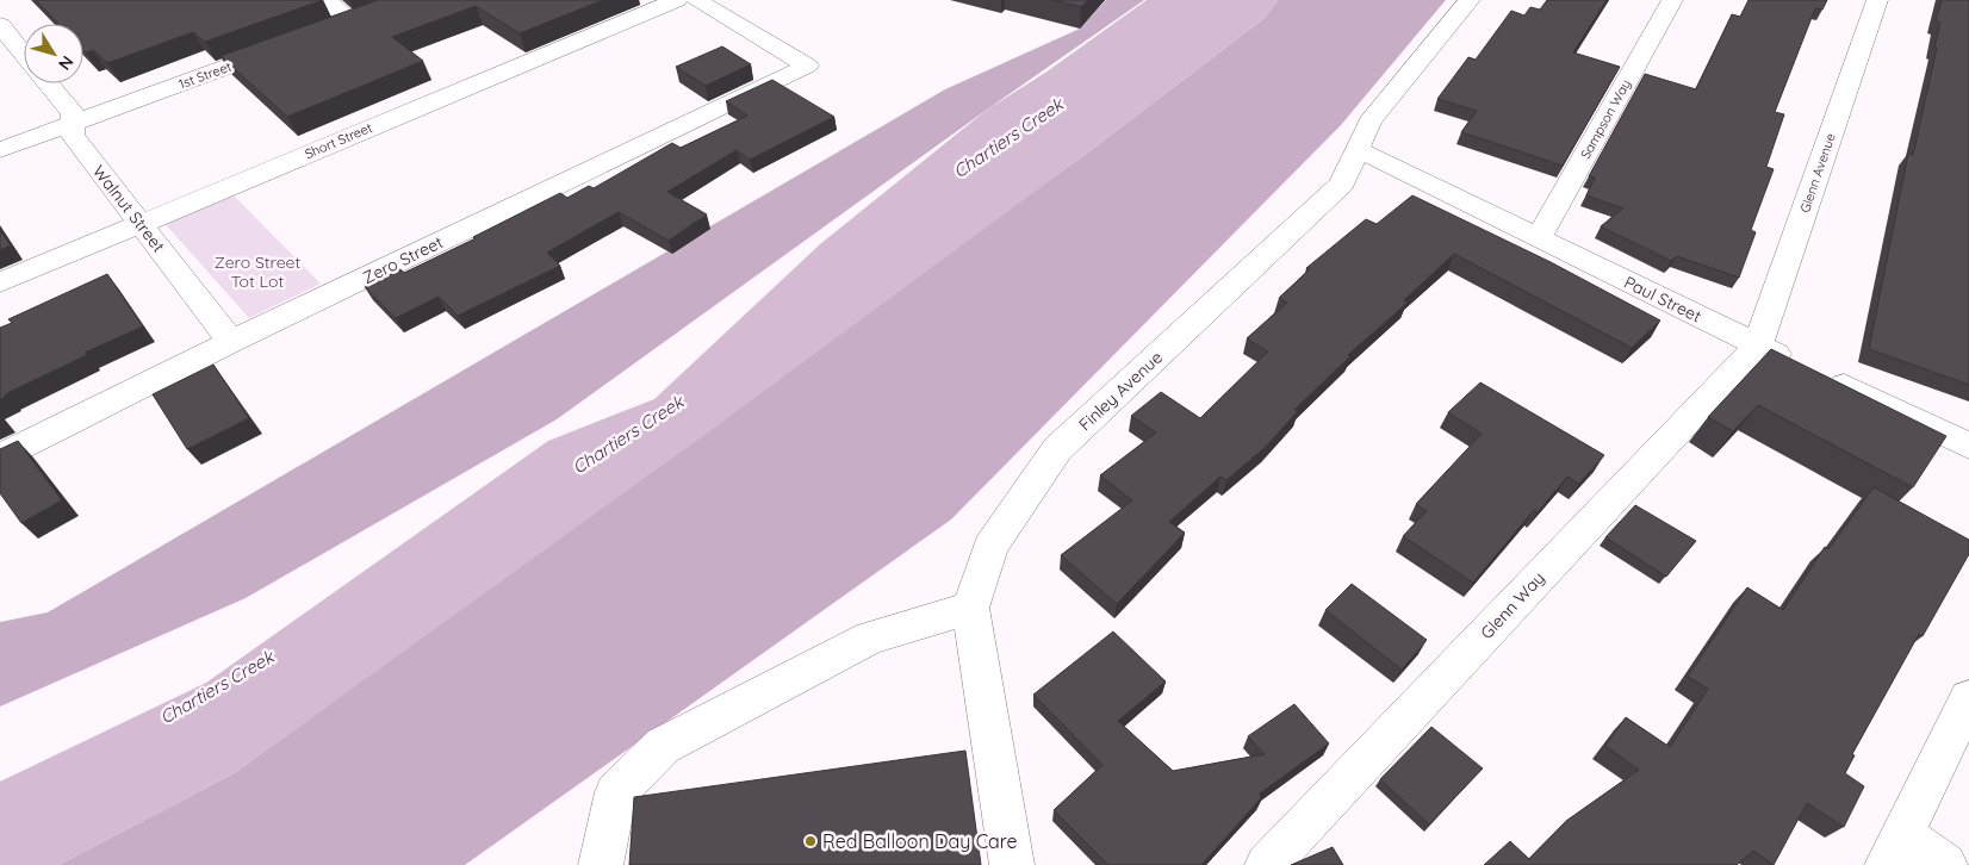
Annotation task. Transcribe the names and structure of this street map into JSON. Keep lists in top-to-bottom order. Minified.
{"streets":{"street":["1st Street","Sampson Way","Short Street","Glenn Avenue","Walnut Street","Zero Street","Paul Street","Finley Avenue","Glenn Way"]},"crossings":[["1st Street","Walnut Street"],["Sampson Way","Paul Street"],["Short Street","Walnut Street"],["Glenn Avenue","Paul Street"],["Glenn Avenue","Glenn Way"],["Walnut Street","Zero Street"],["Paul Street","Finley Avenue"],["Paul Street","Glenn Way"]],"water":["Chartiers Creek"],"parks":["Zero Street Tot Lot"],"places":["Red Balloon Day Care"],"north":"bottom right"}
